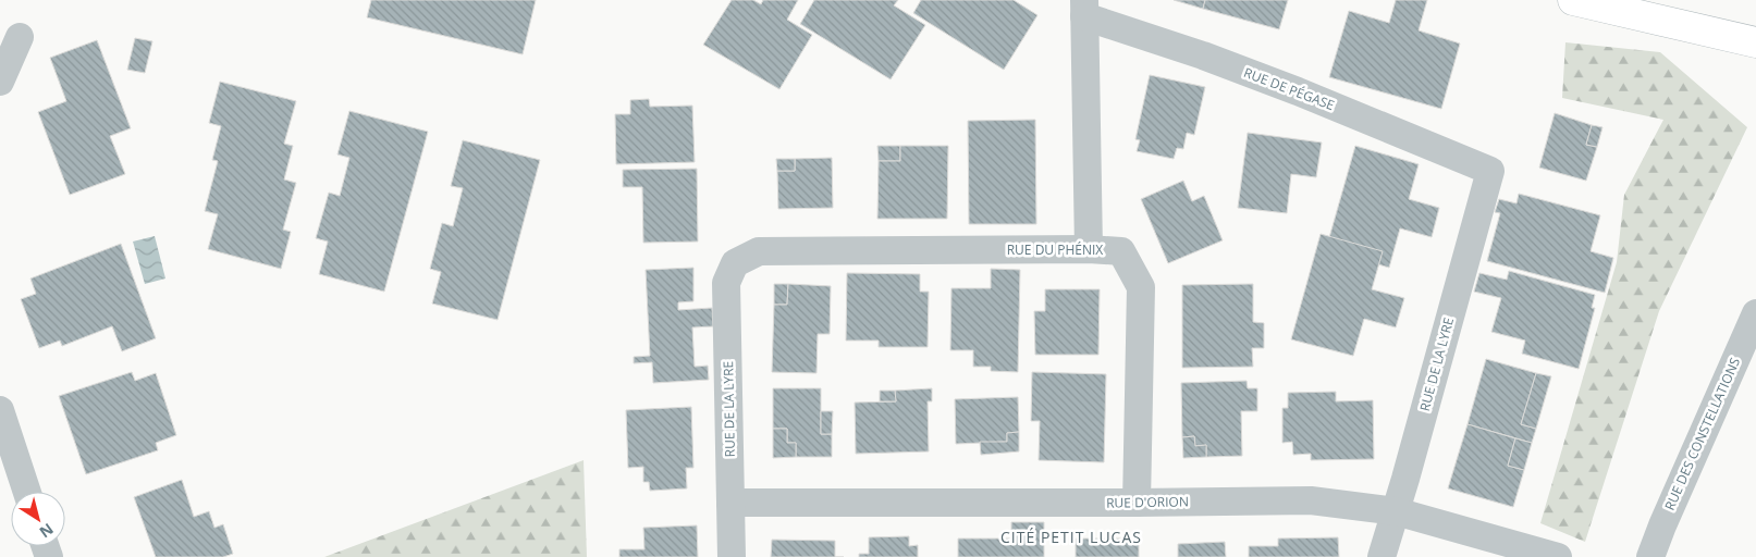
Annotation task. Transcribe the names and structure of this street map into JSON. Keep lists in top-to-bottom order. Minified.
{"streets":{"street":["RUE DE PÉGASE","RUE DU PHÉNIX","RUE DE LA LYRE","RUE DES CONSTELLATIONS","RUE D'ORION"]},"crossings":[["RUE DE PÉGASE","RUE DU PHÉNIX"],["RUE DE PÉGASE","RUE DE LA LYRE"],["RUE DU PHÉNIX","RUE DE LA LYRE"],["RUE DU PHÉNIX","RUE D'ORION"],["RUE DE LA LYRE","RUE D'ORION"]],"districts":["CITÉ PETIT LUCAS"],"north":"bottom right"}
